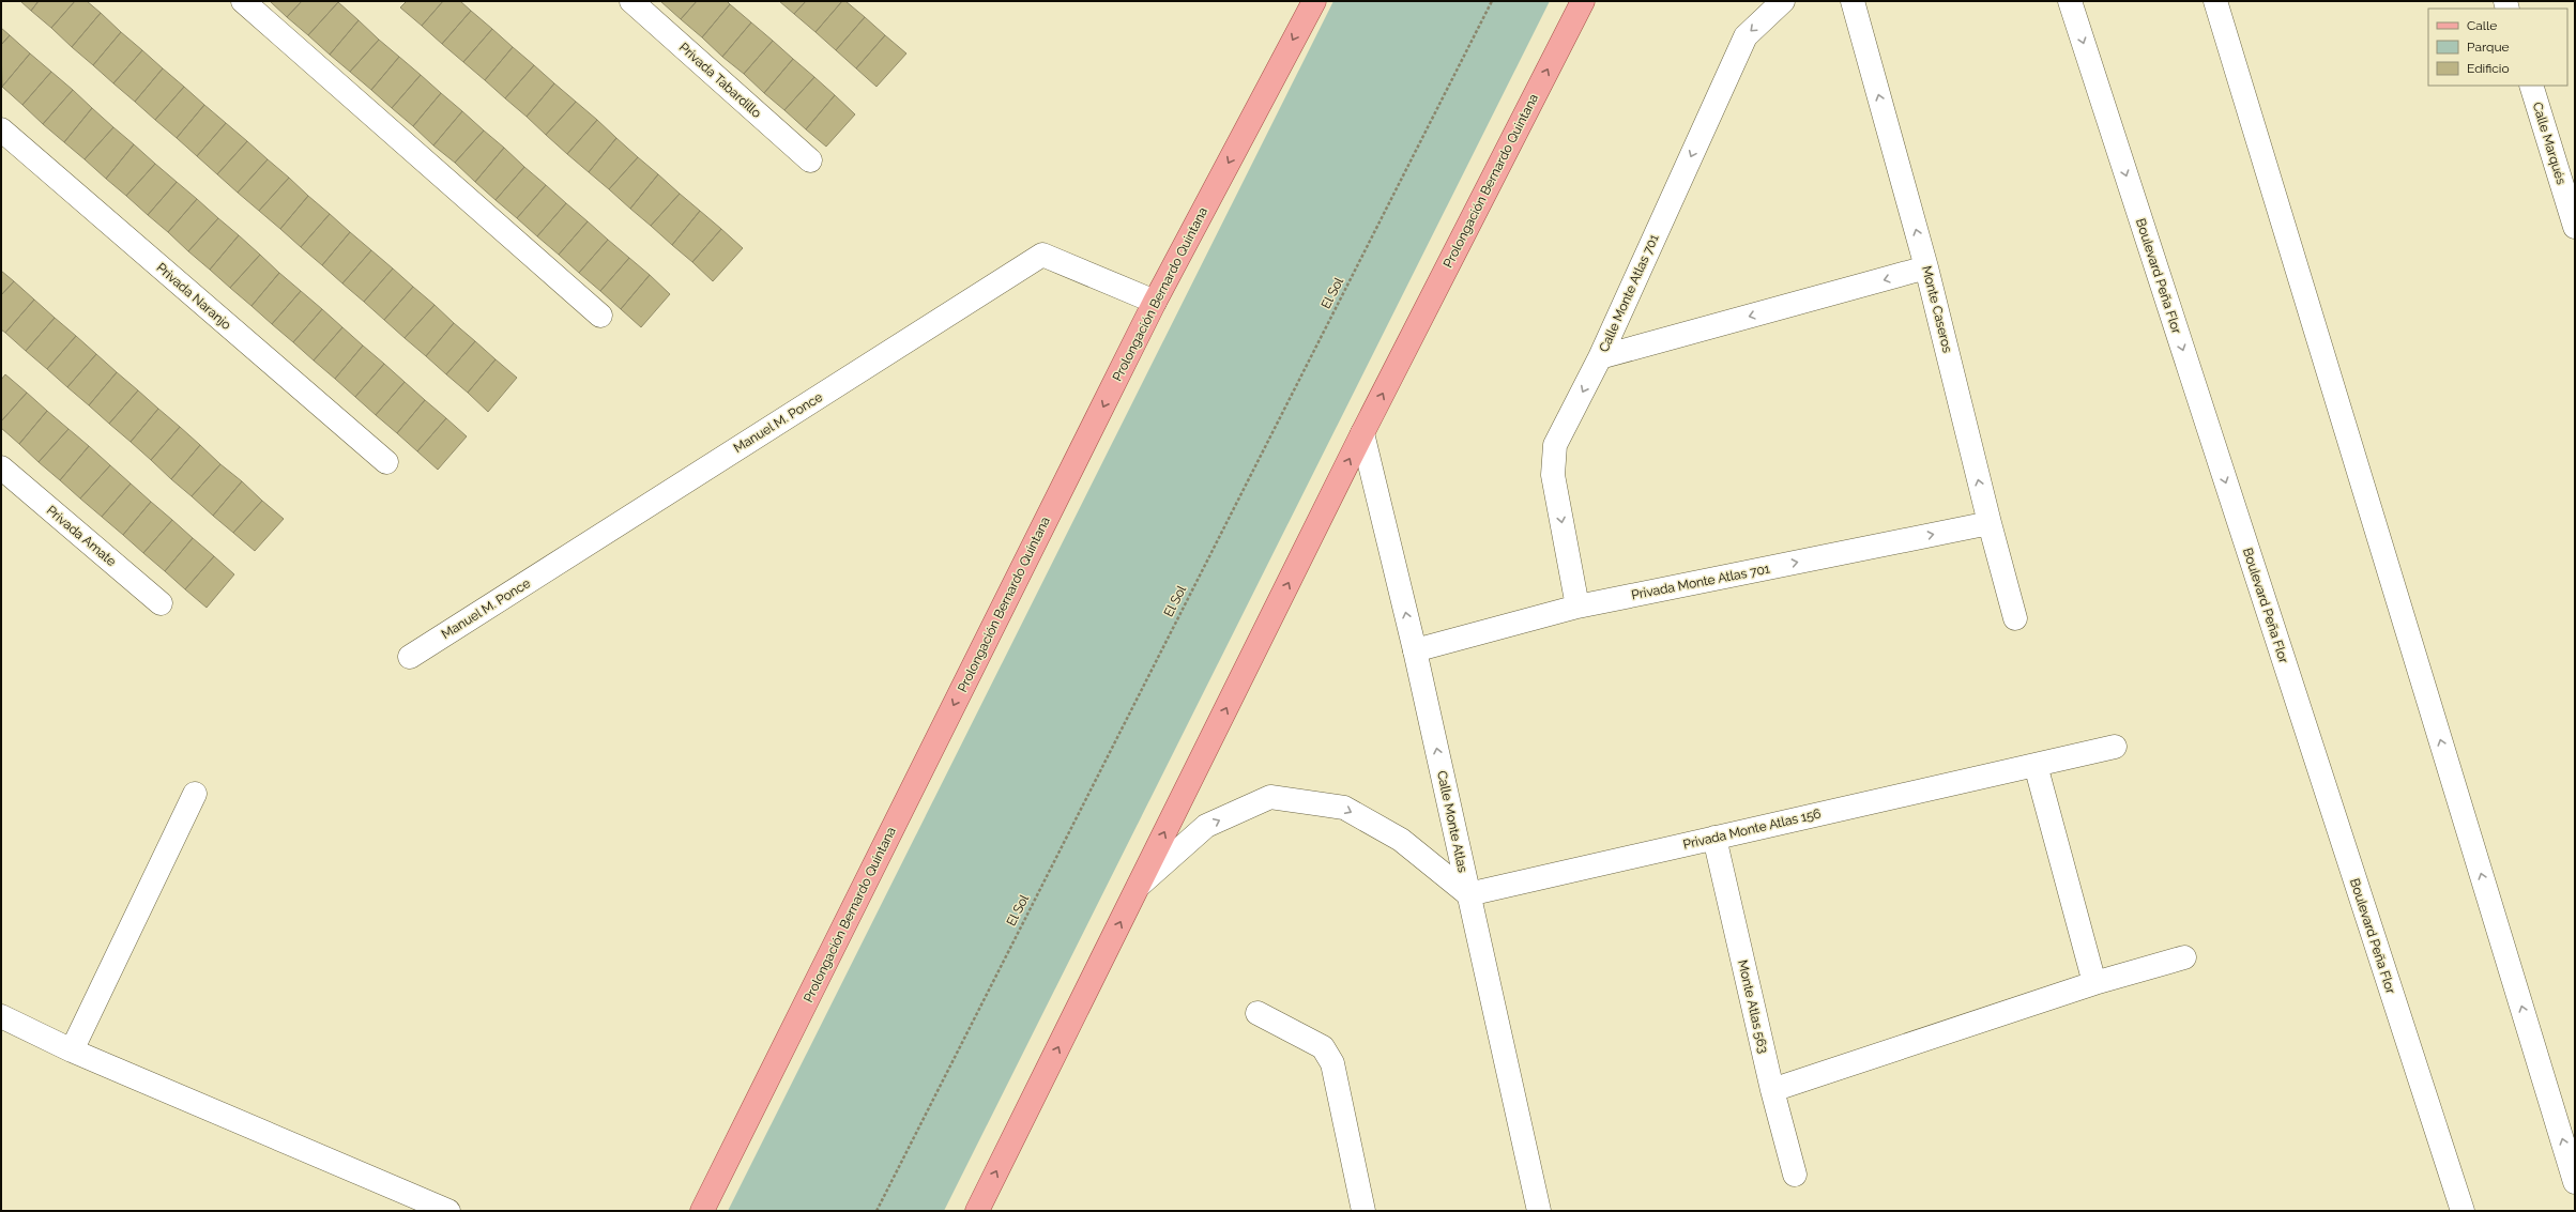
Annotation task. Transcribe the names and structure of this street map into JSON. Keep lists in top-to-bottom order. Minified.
{"streets":{"main road":["Prolongación Bernardo Quintana"],"street":["Privada Tabardillo","Calle Marqués","Boulevard Peña Flor","Calle Monte Atlas 701","Privada Naranjo","Monte Caseros","Manuel M. Ponce","Privada Amate","Privada Monte Atlas 701","Calle Monte Atlas","Privada Monte Atlas 156","Monte Atlas 563"],"path":["El Sol"]},"crossings":[["Prolongación Bernardo Quintana","Manuel M. Ponce"],["Prolongación Bernardo Quintana","Calle Monte Atlas"],["Calle Monte Atlas 701","Privada Monte Atlas 701"],["Monte Caseros","Privada Monte Atlas 701"],["Privada Monte Atlas 701","Calle Monte Atlas"],["Calle Monte Atlas","Privada Monte Atlas 156"],["Privada Monte Atlas 156","Monte Atlas 563"]],"one_way":["Calle Monte Atlas 701","Monte Caseros","Privada Monte Atlas 701","Calle Monte Atlas"],"legend":["Calle","Parque","Edificio"]}
